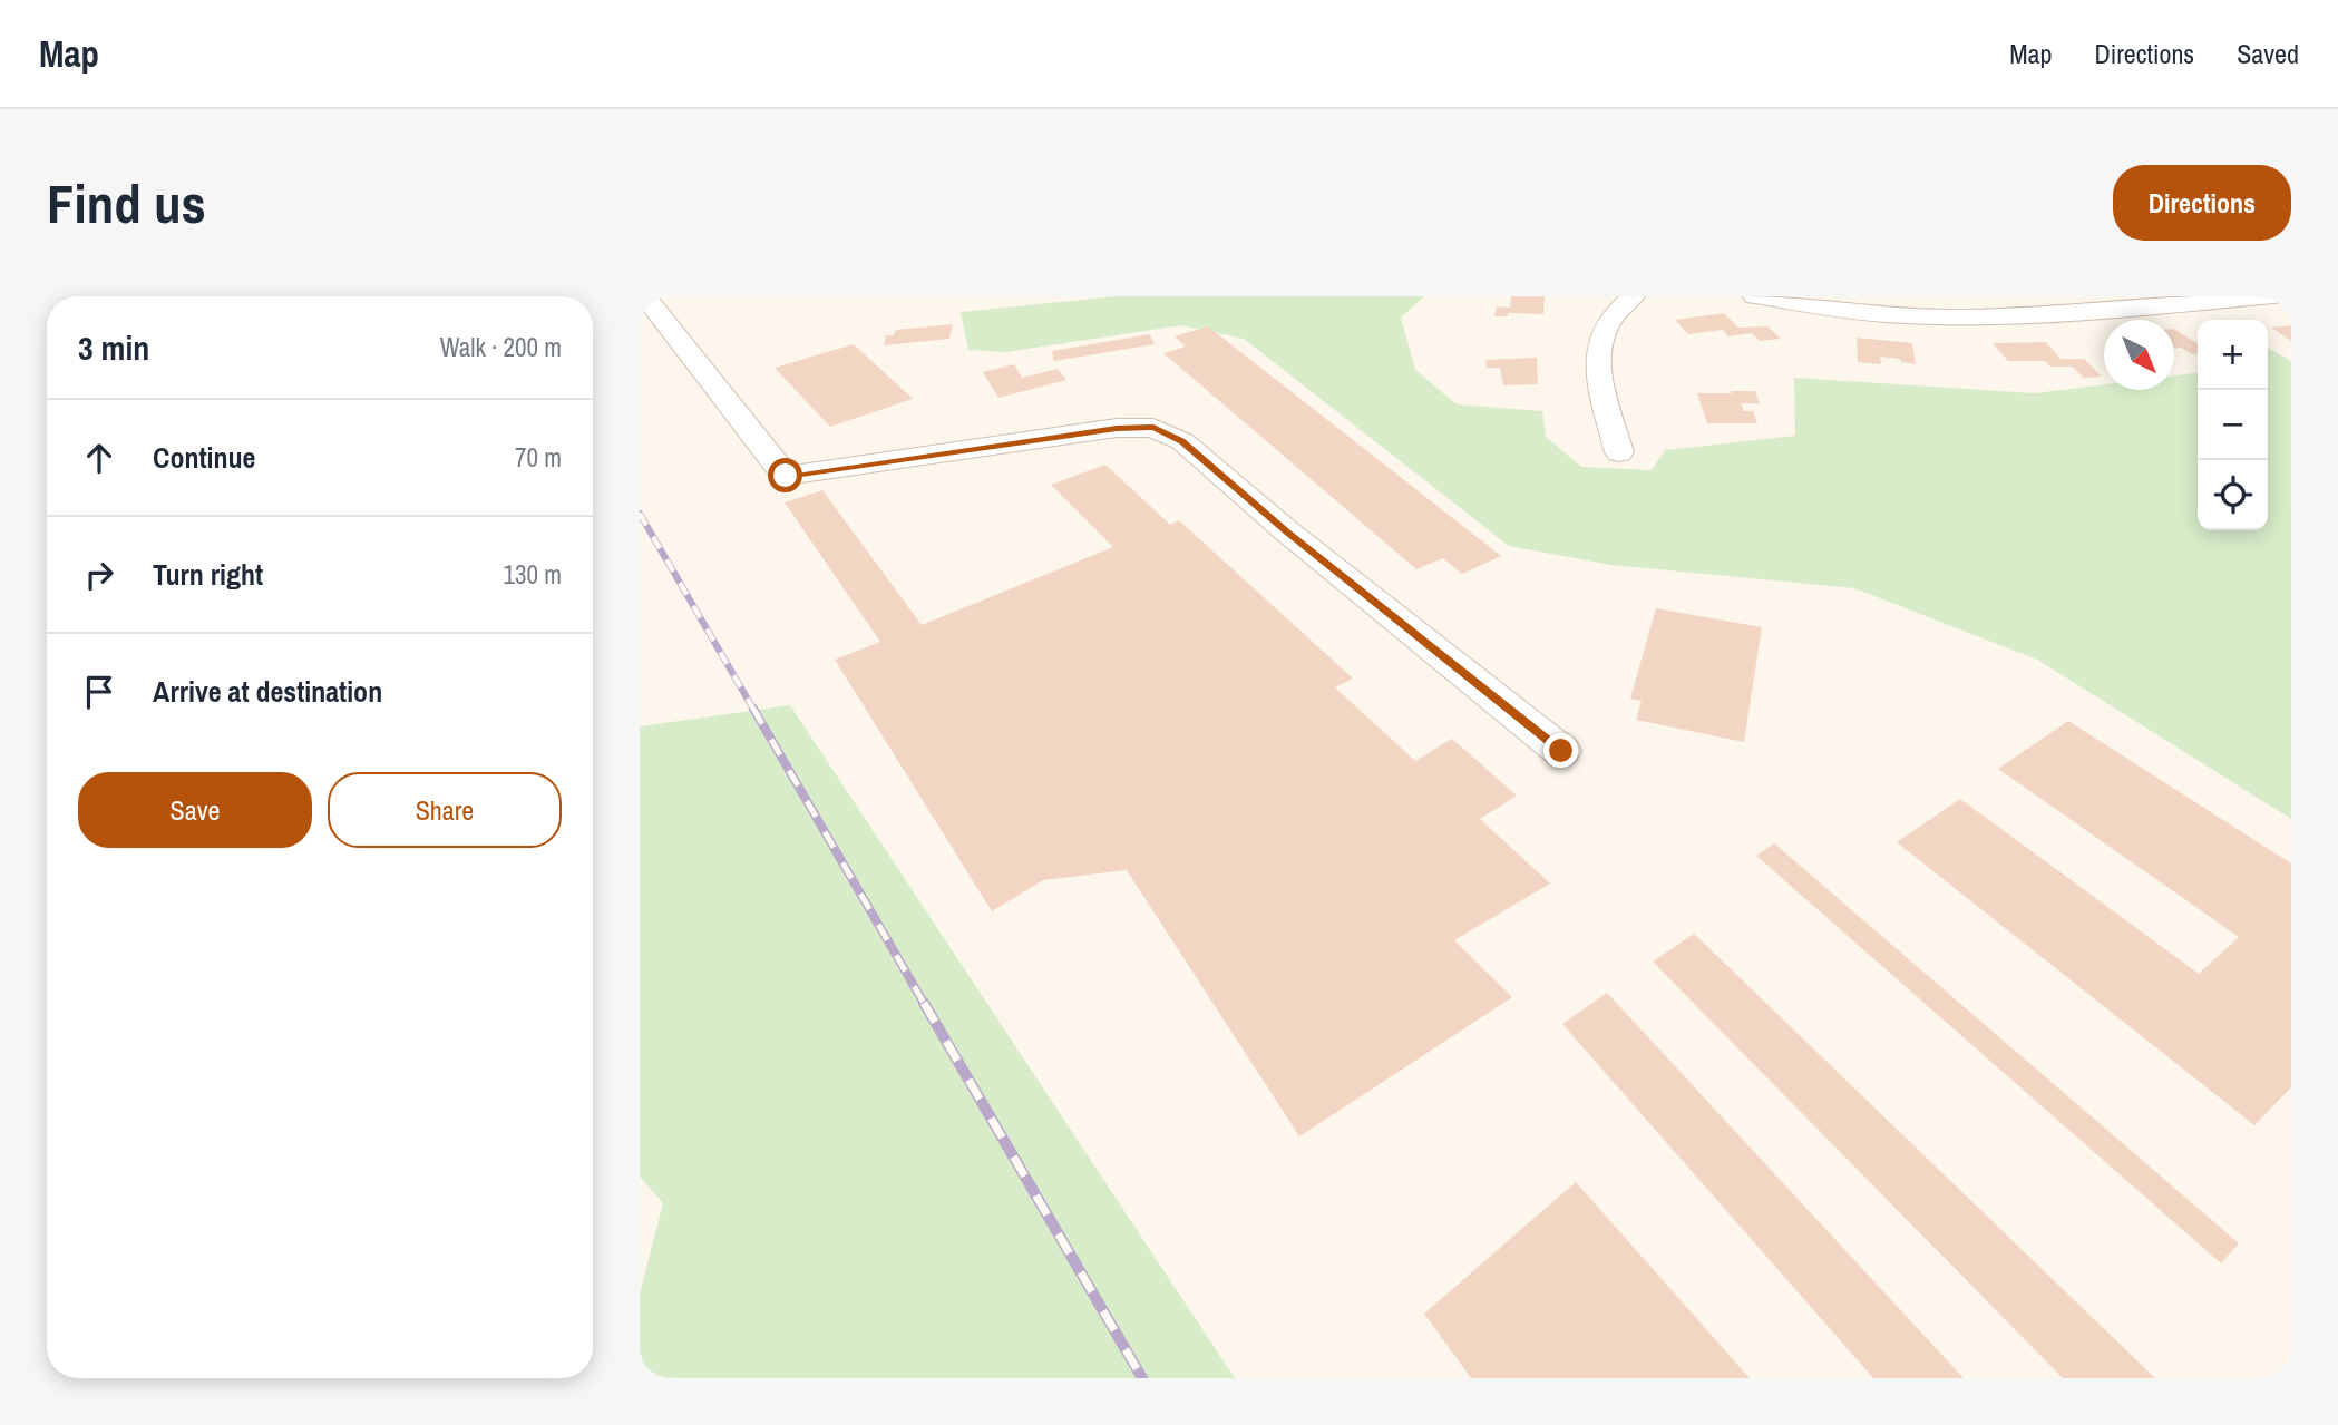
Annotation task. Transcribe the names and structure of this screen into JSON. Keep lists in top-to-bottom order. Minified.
{"north":"bottom right","page":{"header":"Map","nav":["Map","Directions","Saved"],"buttons":["Directions",["Save","Share"]],"title":"Find us","heading":["3 min","Walk · 200 m"],"map_buttons":["+","−"],"list":[["Continue","70 m"],["Turn right","130 m"],"Arrive at destination"]}}
